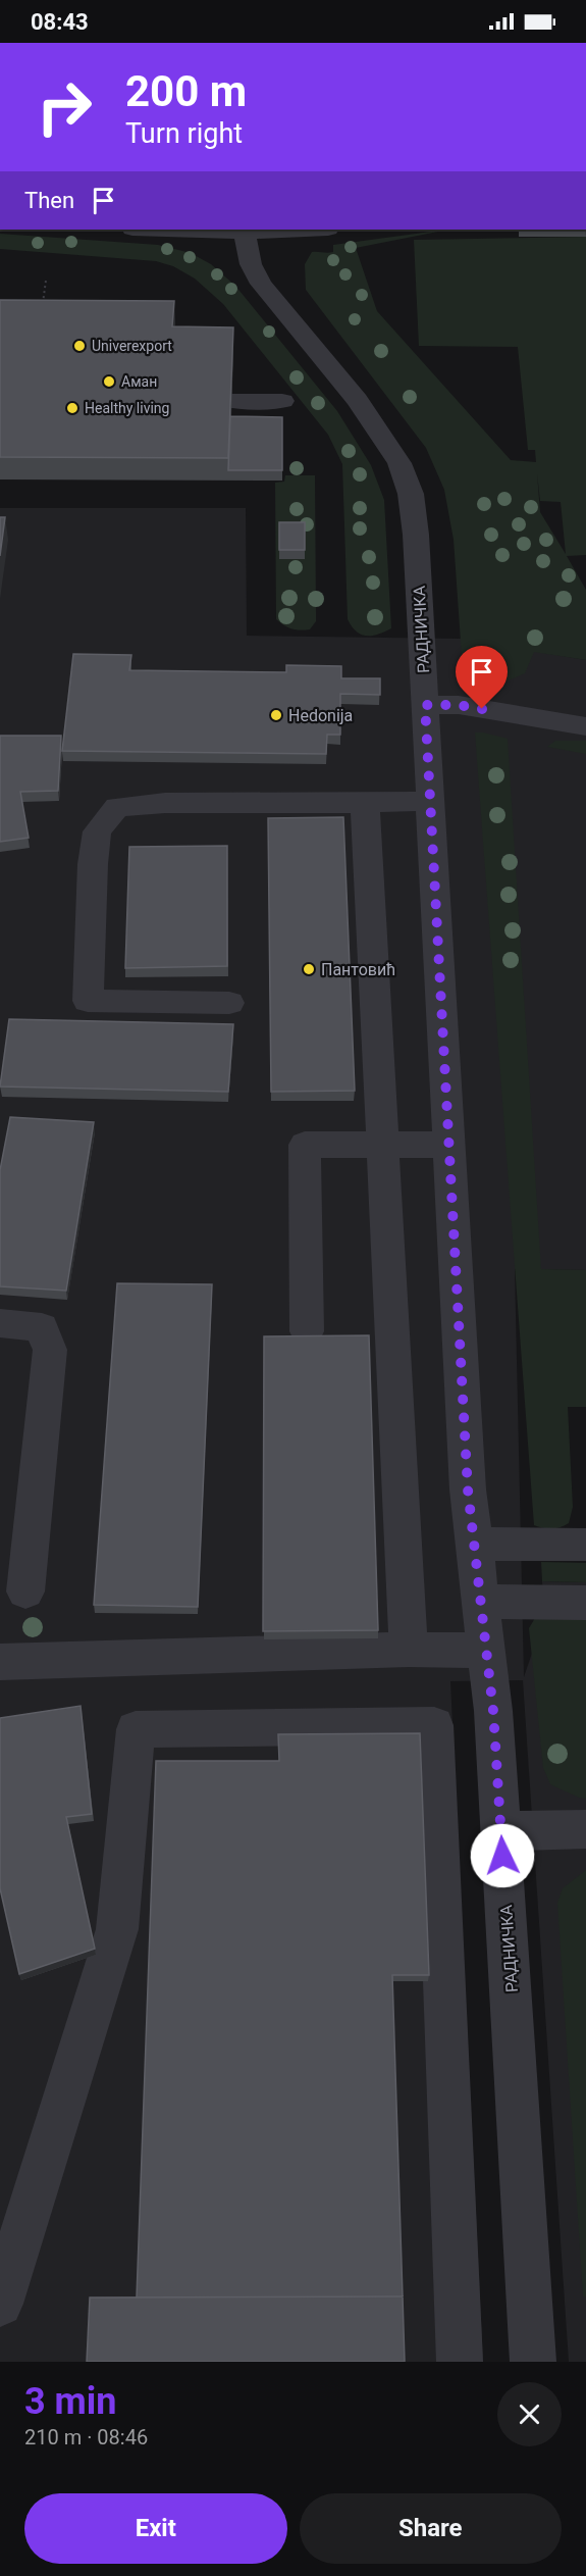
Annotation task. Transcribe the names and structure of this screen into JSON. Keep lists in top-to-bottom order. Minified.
{"streets":{"street":["РАДНИЧКА"]},"places":["Univerexport","Аман","Healthy living","Hedonija","Пантовић"],"page":{"status":"08:43","turn":["200 m","Turn right"],"then":"Then","heading":["3 min","210 m · 08:46"],"buttons":["Exit","Share"]}}
